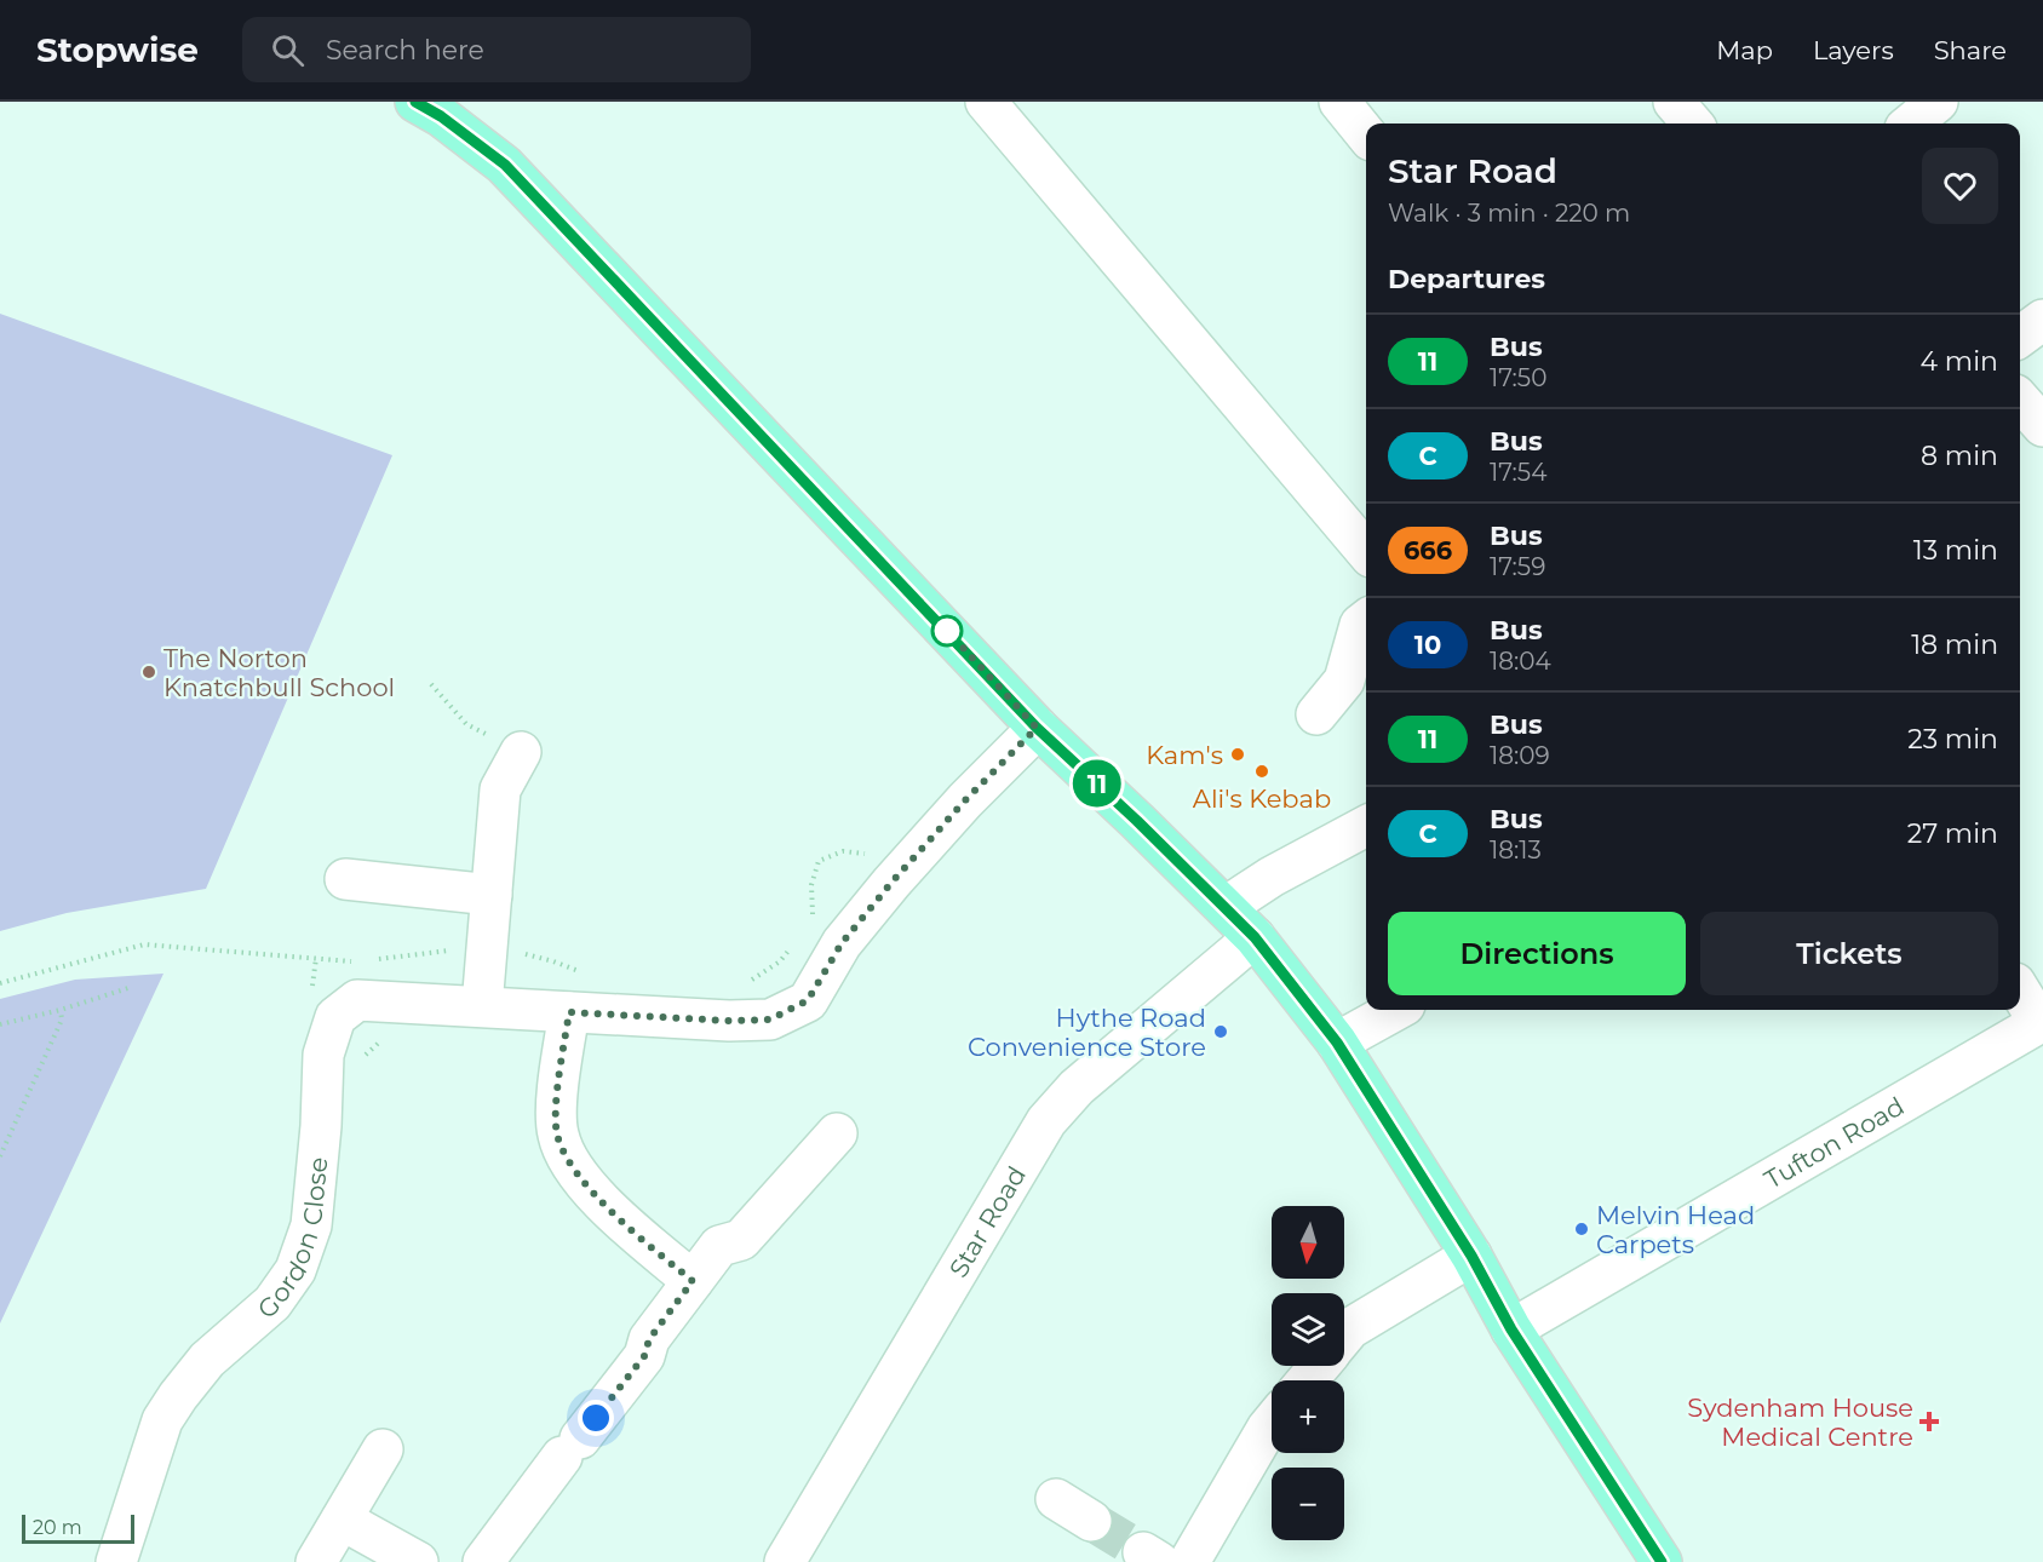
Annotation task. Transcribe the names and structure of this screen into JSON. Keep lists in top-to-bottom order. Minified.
{"streets":{"street":["Tufton Road","Star Road","Gordon Close"]},"places":{"other":["The Norton Knatchbull School","Kam's","Ali's Kebab","Hythe Road Convenience Store","Melvin Head Carpets"],"health":["Sydenham House Medical Centre"]},"lines":["bus line 11"],"scale_bar":"20 m","north":"bottom","page":{"header":"Stopwise","search":"Search here","nav":["Map","Layers","Share"],"on_map":"11","heading":[["Star Road","Walk · 3 min · 220 m"],"Departures"],"list":[{"mark":"11","name":"Bus","note":"17:50","value":"4 min"},{"mark":"C","name":"Bus","note":"17:54","value":"8 min"},{"mark":"666","name":"Bus","note":"17:59","value":"13 min"},{"mark":"10","name":"Bus","note":"18:04","value":"18 min"},{"mark":"11","name":"Bus","note":"18:09","value":"23 min"},{"mark":"C","name":"Bus","note":"18:13","value":"27 min"}],"buttons":["Directions","Tickets"],"map_buttons":["+","−"],"scale":"20 m"}}
